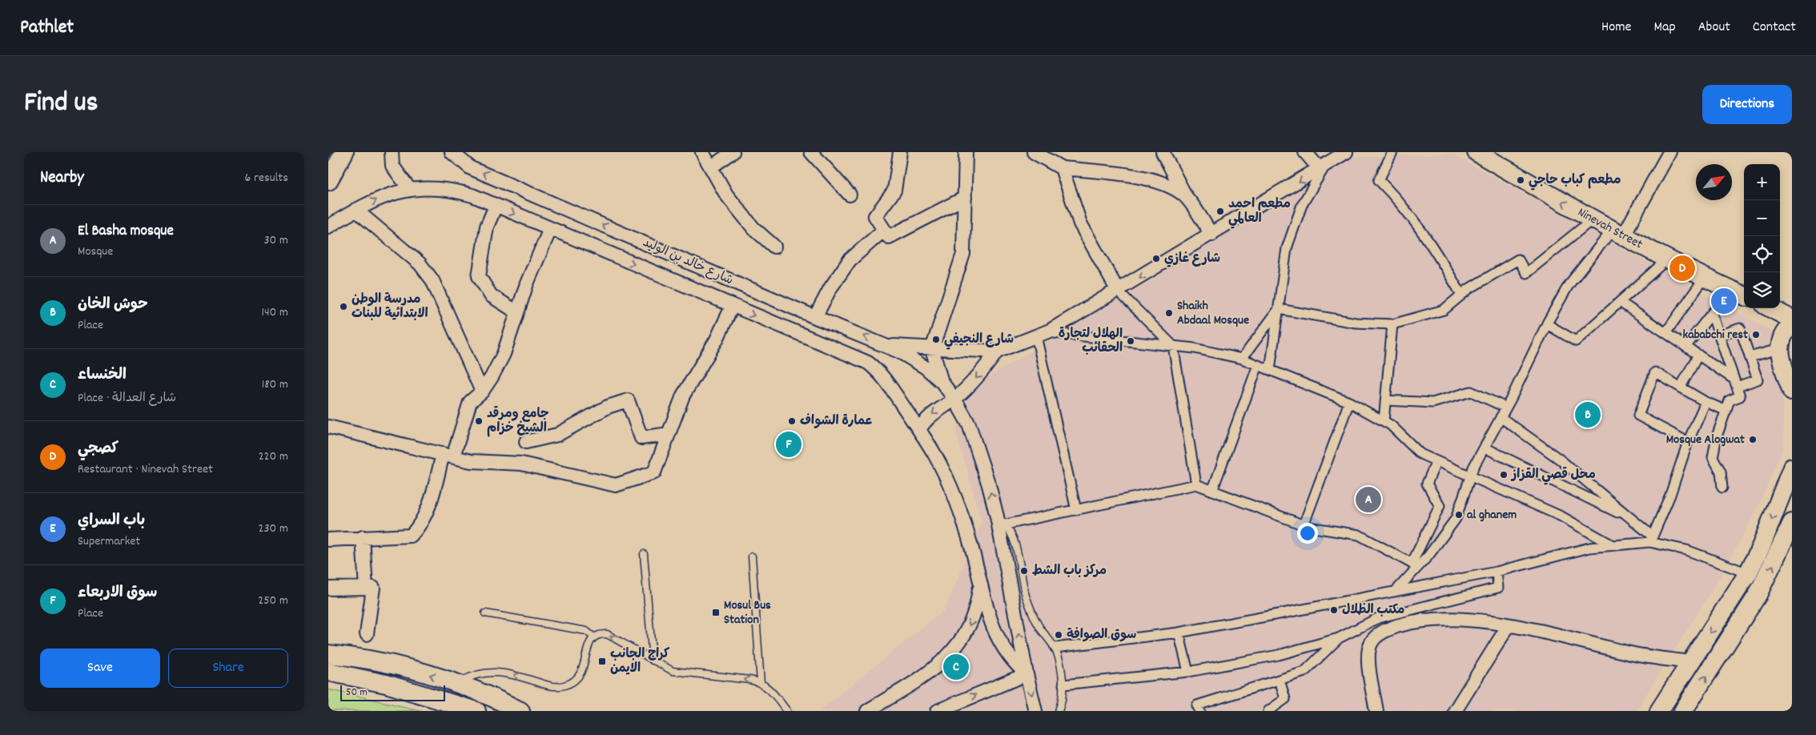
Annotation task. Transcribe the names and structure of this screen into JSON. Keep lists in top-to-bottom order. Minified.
{"streets":{"main road":["Ninevah Street"],"street":["شارع خالد بن الوليد"]},"one_way":["Ninevah Street"],"places":{"other":["مطعم كباب حاجي","مطعم احمد العالمي","شارع غازي","مدرسة الوطن الابتدائية للبنات","Shaikh Abdaal Mosque","kababchi rest","شارع النجيفي","الهلال لتجارة الحقائب","جامع ومرقد الشيخ خزام","عمارة الشواف","Mosque Alogwat","محل قصي القزاز","al ghanem","مركز باب الشط","مكتب الظلال","سوق الصوافة"],"transit":["Mosul Bus Station","كراج الجانب الايمن"]},"scale_bar":"50 m","north":"top right","page":{"header":"Pathlet","nav":["Home","Map","About","Contact"],"title":"Find us","buttons":["Directions",["Save","Share"]],"heading":["Nearby","6 results"],"map_buttons":["+","−"],"list":[{"mark":"A","name":"El Basha mosque","note":"Mosque","value":"30 m"},{"mark":"B","name":"حوش الخان","note":"Place","value":"140 m"},{"mark":"C","name":"الخنساء","note":"Place · شارع العدالة","value":"180 m"},{"mark":"D","name":"كصجي","note":"Restaurant · Ninevah Street","value":"220 m"},{"mark":"E","name":"باب السراي","note":"Supermarket","value":"230 m"},{"mark":"F","name":"سوق الاربعاء","note":"Place","value":"250 m"}],"pins":["D","E","B","F","A","C"],"scale":"50 m"}}
